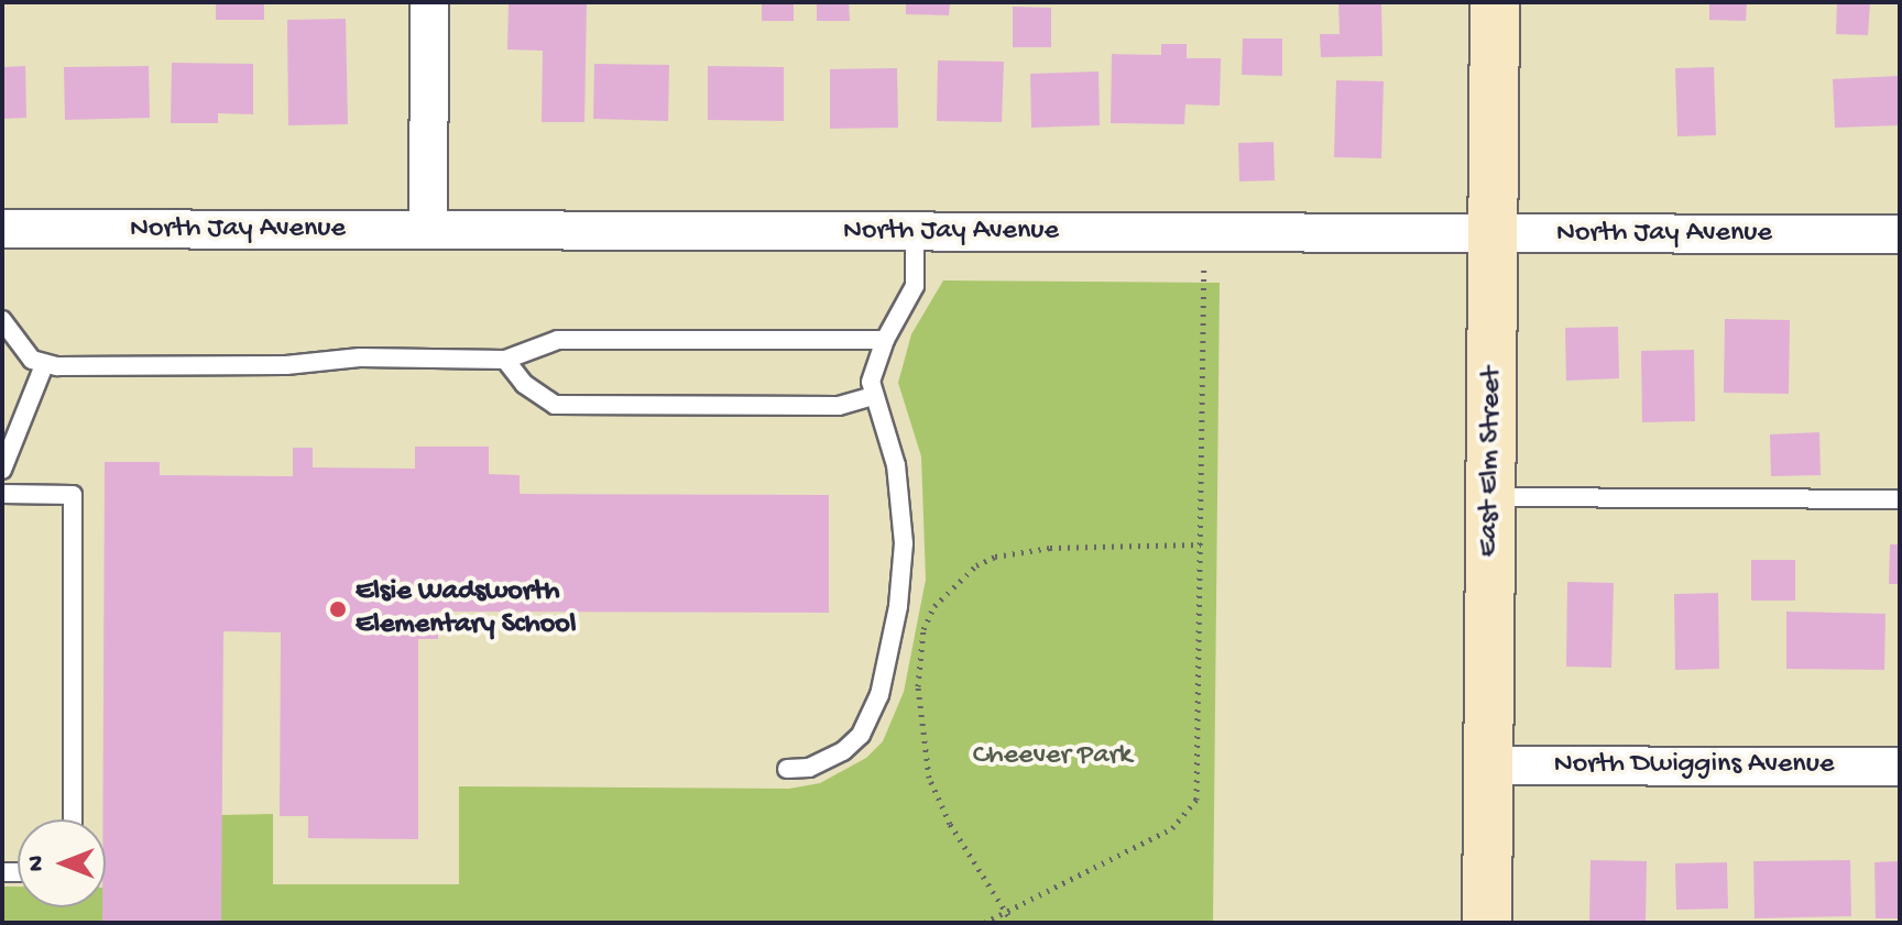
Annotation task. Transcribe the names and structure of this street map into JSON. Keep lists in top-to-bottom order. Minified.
{"streets":{"street":["North Jay Avenue","East Elm Street","North Dwiggins Avenue"]},"crossings":[["North Jay Avenue","East Elm Street"],["East Elm Street","North Dwiggins Avenue"]],"parks":["Cheever Park"],"places":["Elsie Wadsworth Elementary School"],"north":"left"}
